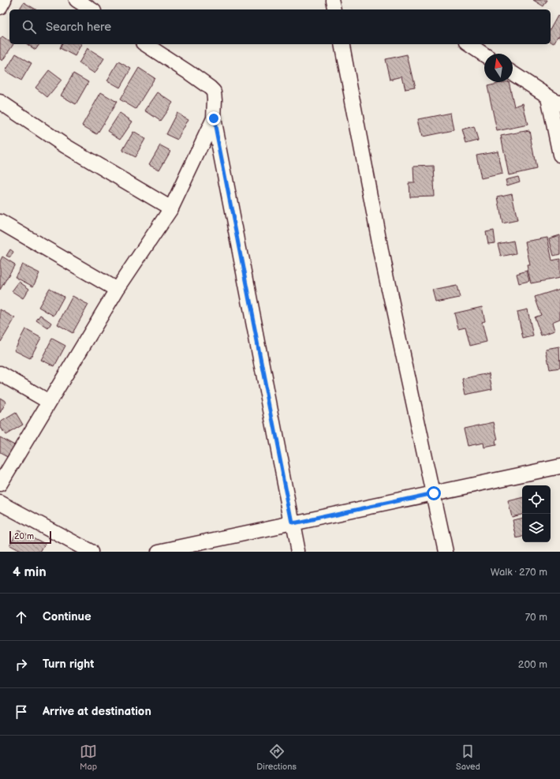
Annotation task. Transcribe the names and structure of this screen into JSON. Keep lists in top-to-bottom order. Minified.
{"scale_bar":"20 m","north":"top","page":{"search":"Search here","scale":"20 m","heading":["4 min","Walk · 270 m"],"list":[["Continue","70 m"],["Turn right","200 m"],"Arrive at destination"],"nav":["Map","Directions","Saved"]}}
